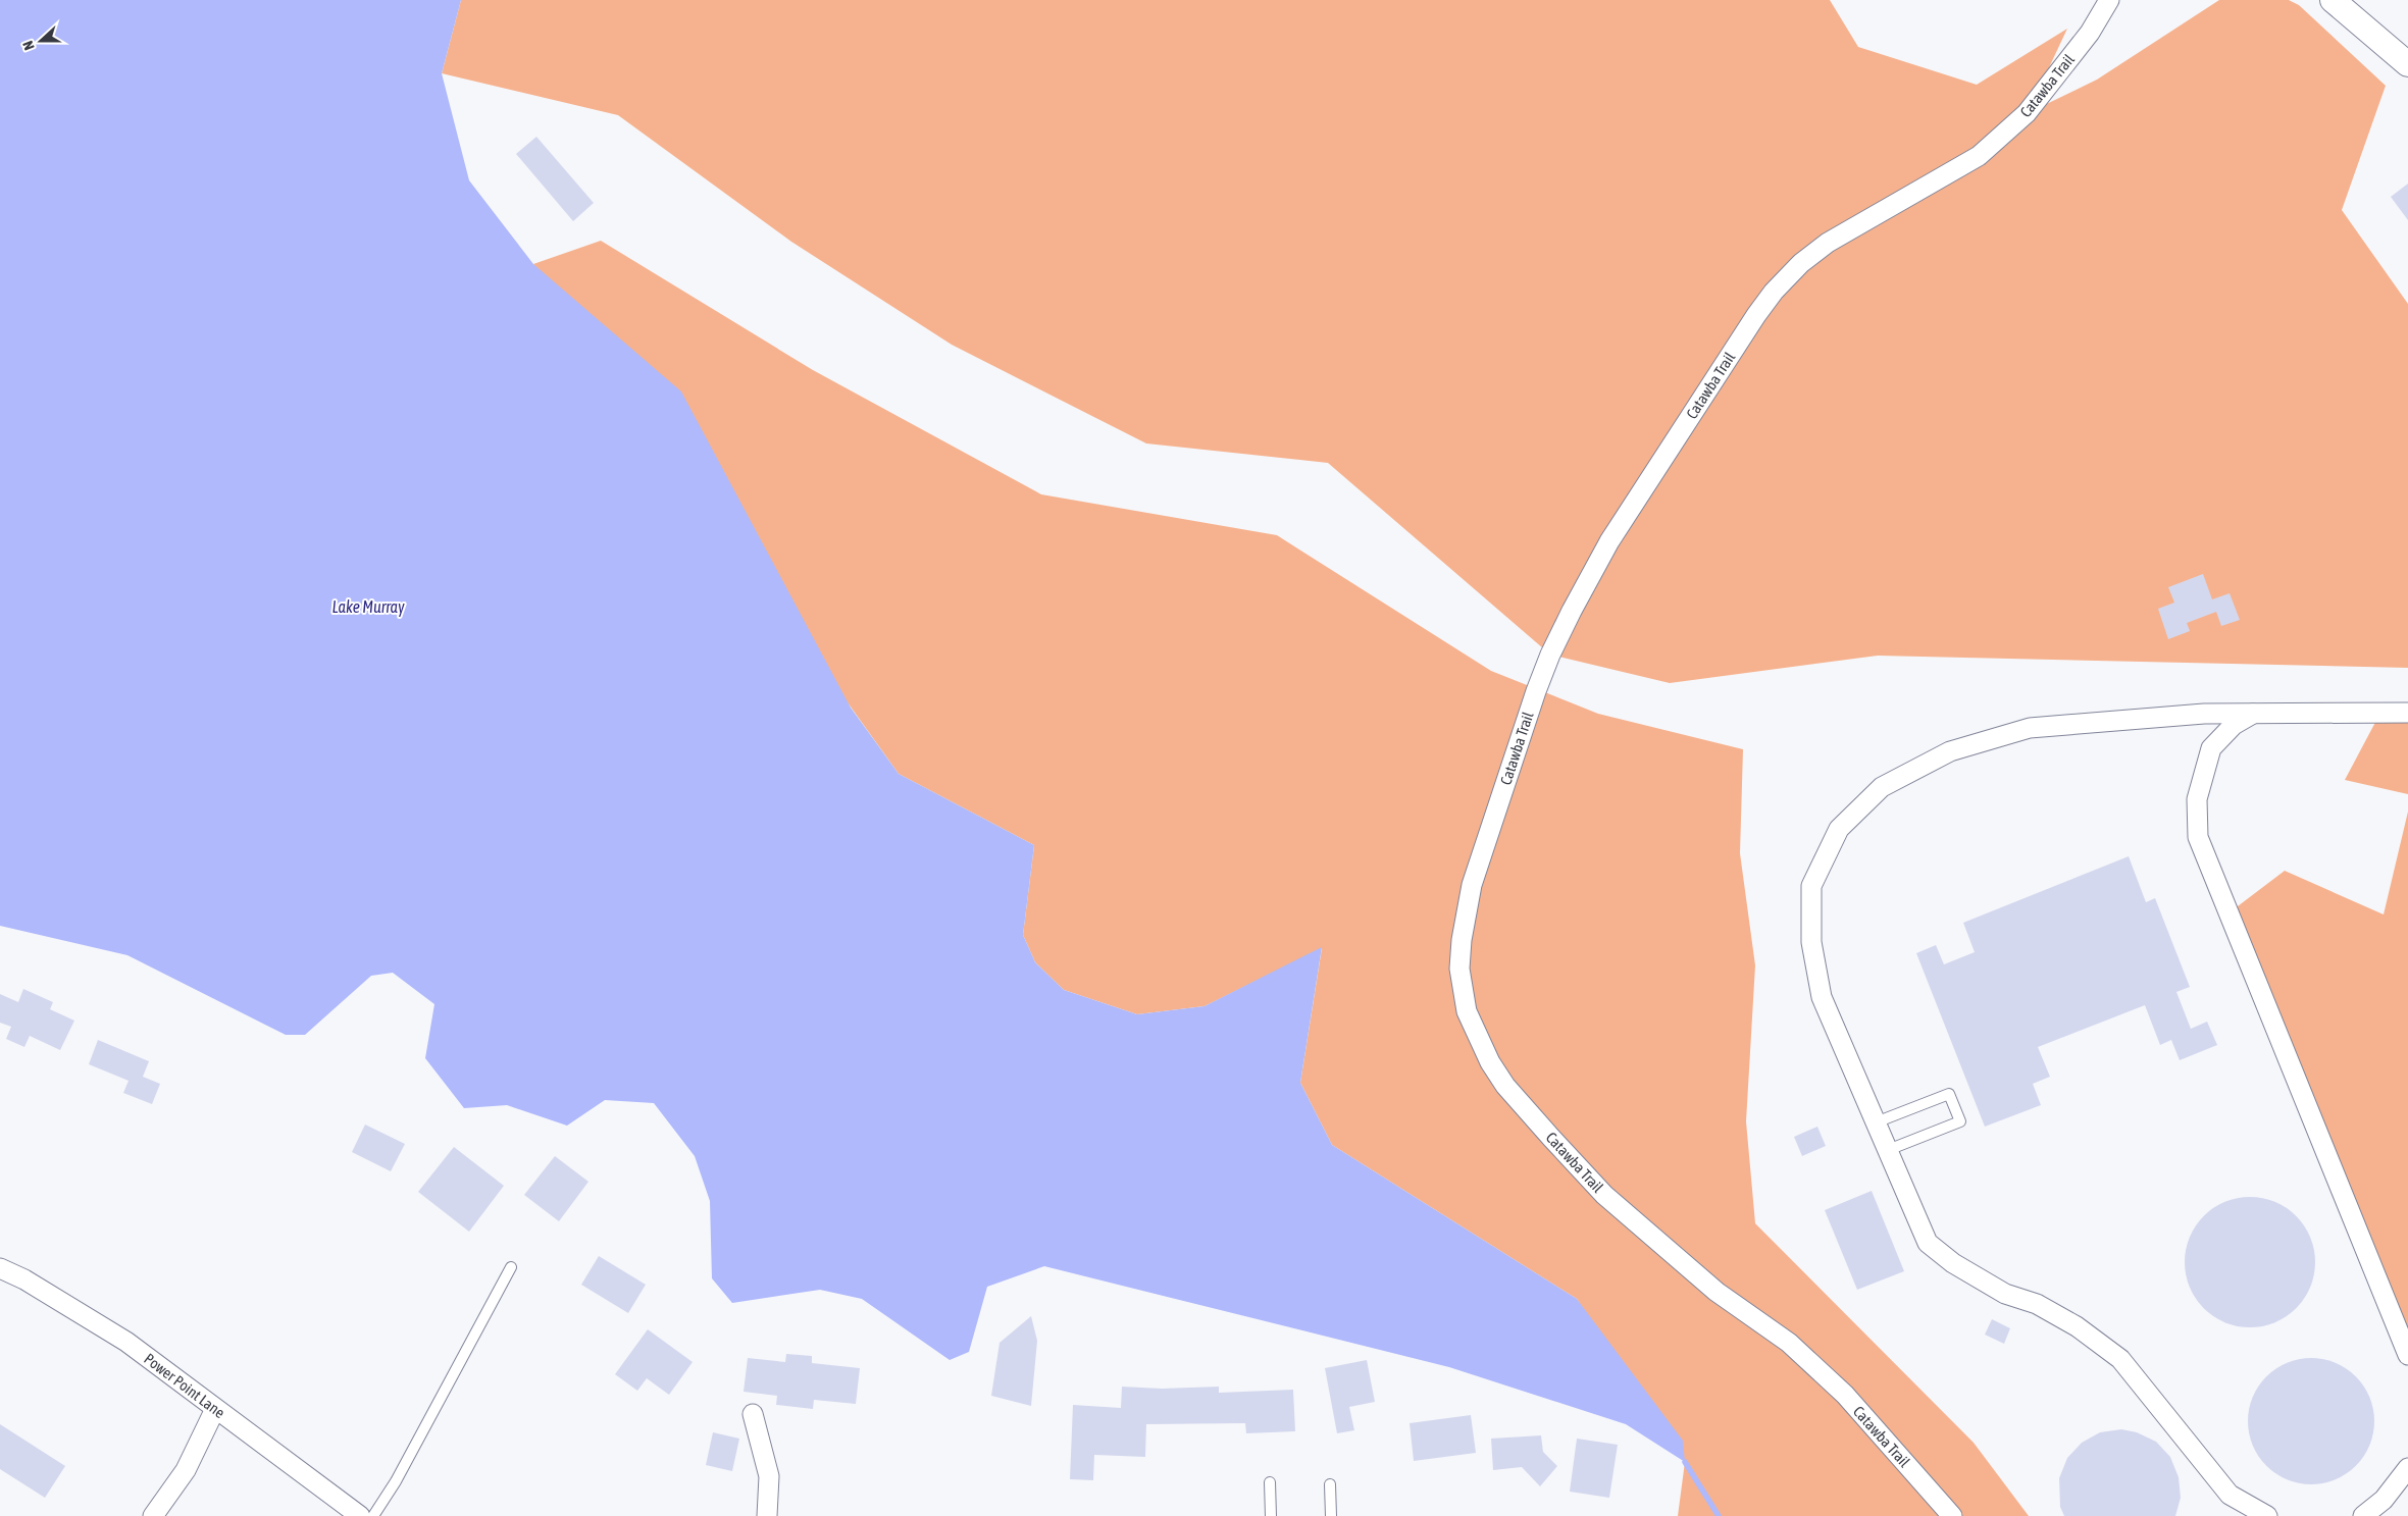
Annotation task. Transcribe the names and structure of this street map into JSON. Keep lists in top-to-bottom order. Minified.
{"streets":{"street":["Catawba Trail","Power Point Lane"]},"water":["Lake Murray"],"north":"left"}
